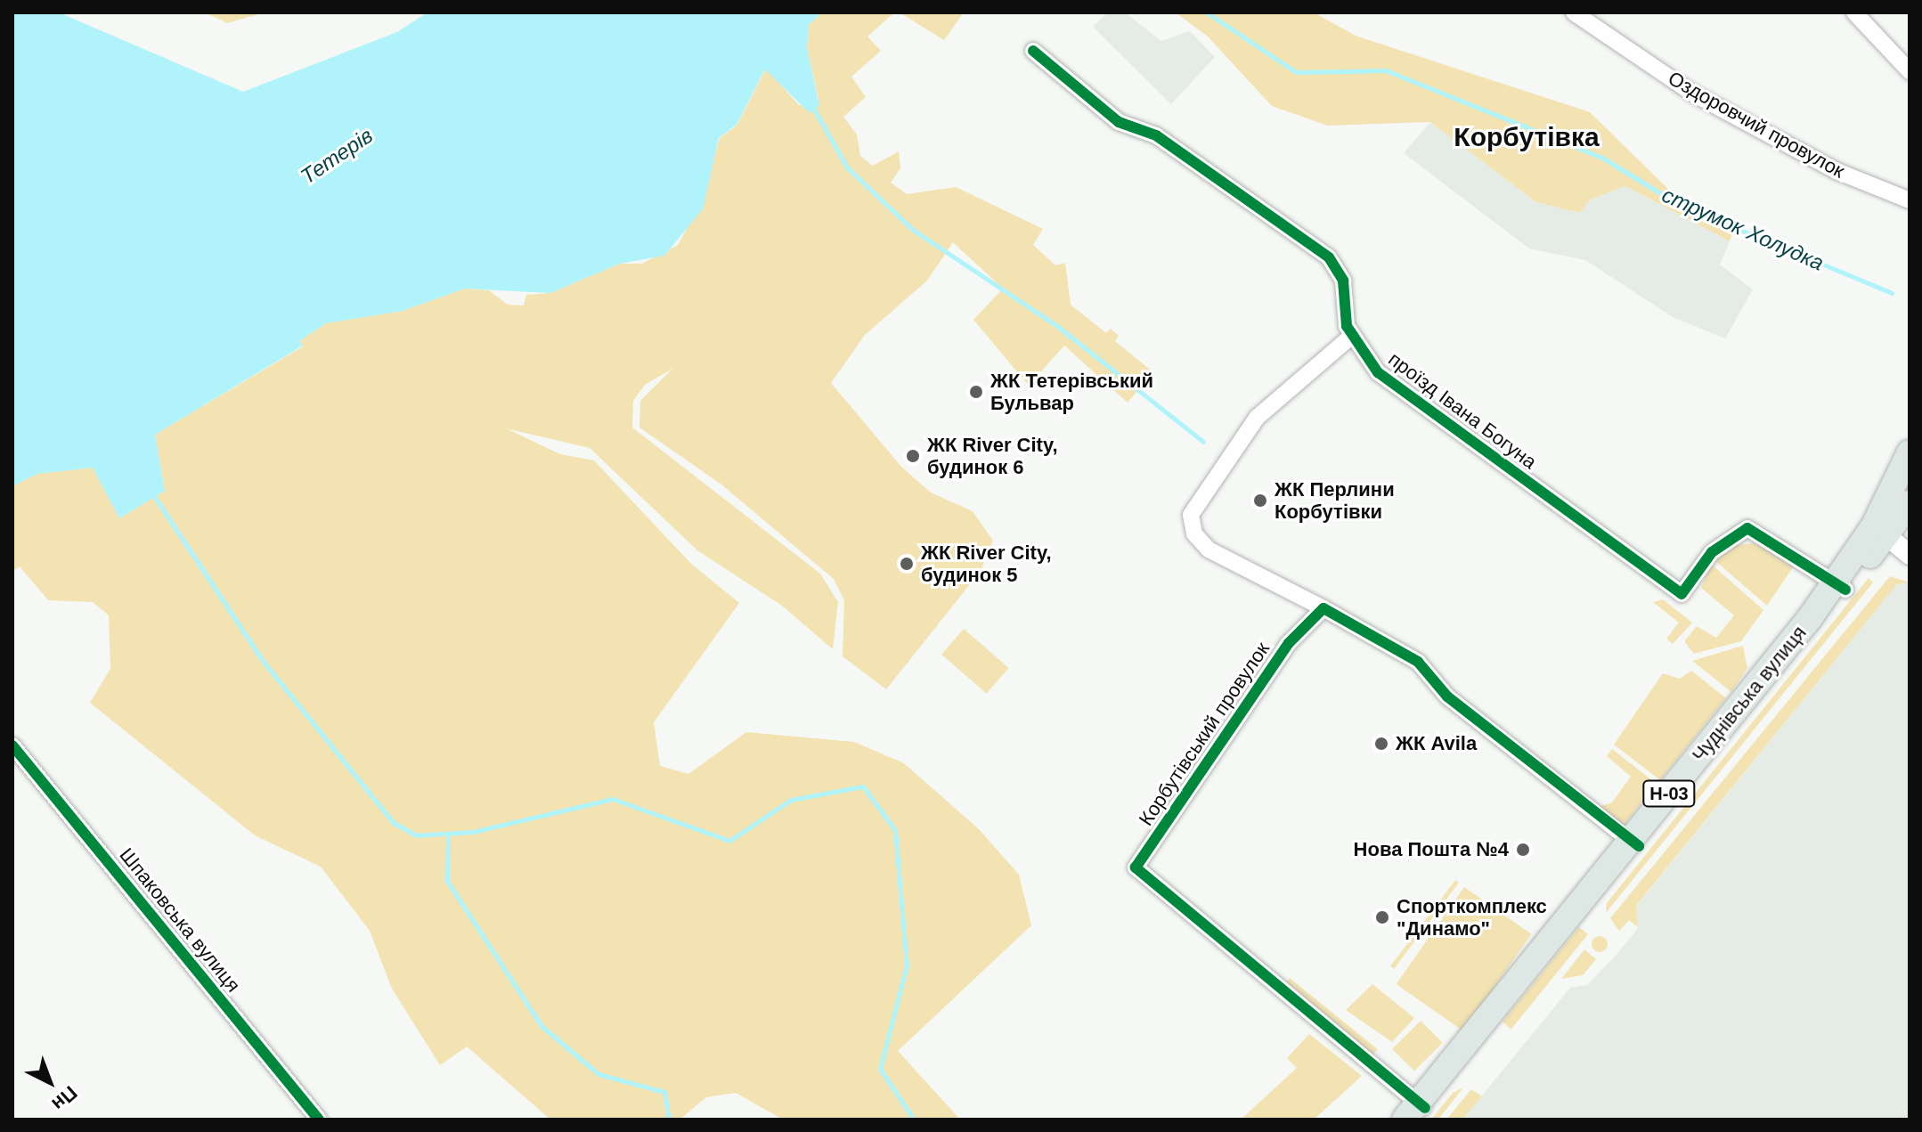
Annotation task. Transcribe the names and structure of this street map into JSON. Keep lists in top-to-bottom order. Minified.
{"streets":{"main road":["Чуднівська вулиця","Н-03"],"street":["Оздоровчий провулок","проїзд Івана Богуна","Корбутівський провулок","Шпаковська вулиця"]},"crossings":[["проїзд Івана Богуна","Чуднівська вулиця"],["Чуднівська вулиця","Корбутівський провулок"]],"districts":["Корбутівка"],"water":["Тетерів","струмок Холудка"],"places":["ЖК Тетерівський Бульвар","ЖК River City, будинок 6","ЖК Перлини Корбутівки","ЖК River City, будинок 5","ЖК Avila","Нова Пошта №4","Спорткомплекс \"Динамо\""],"north":"bottom right"}
